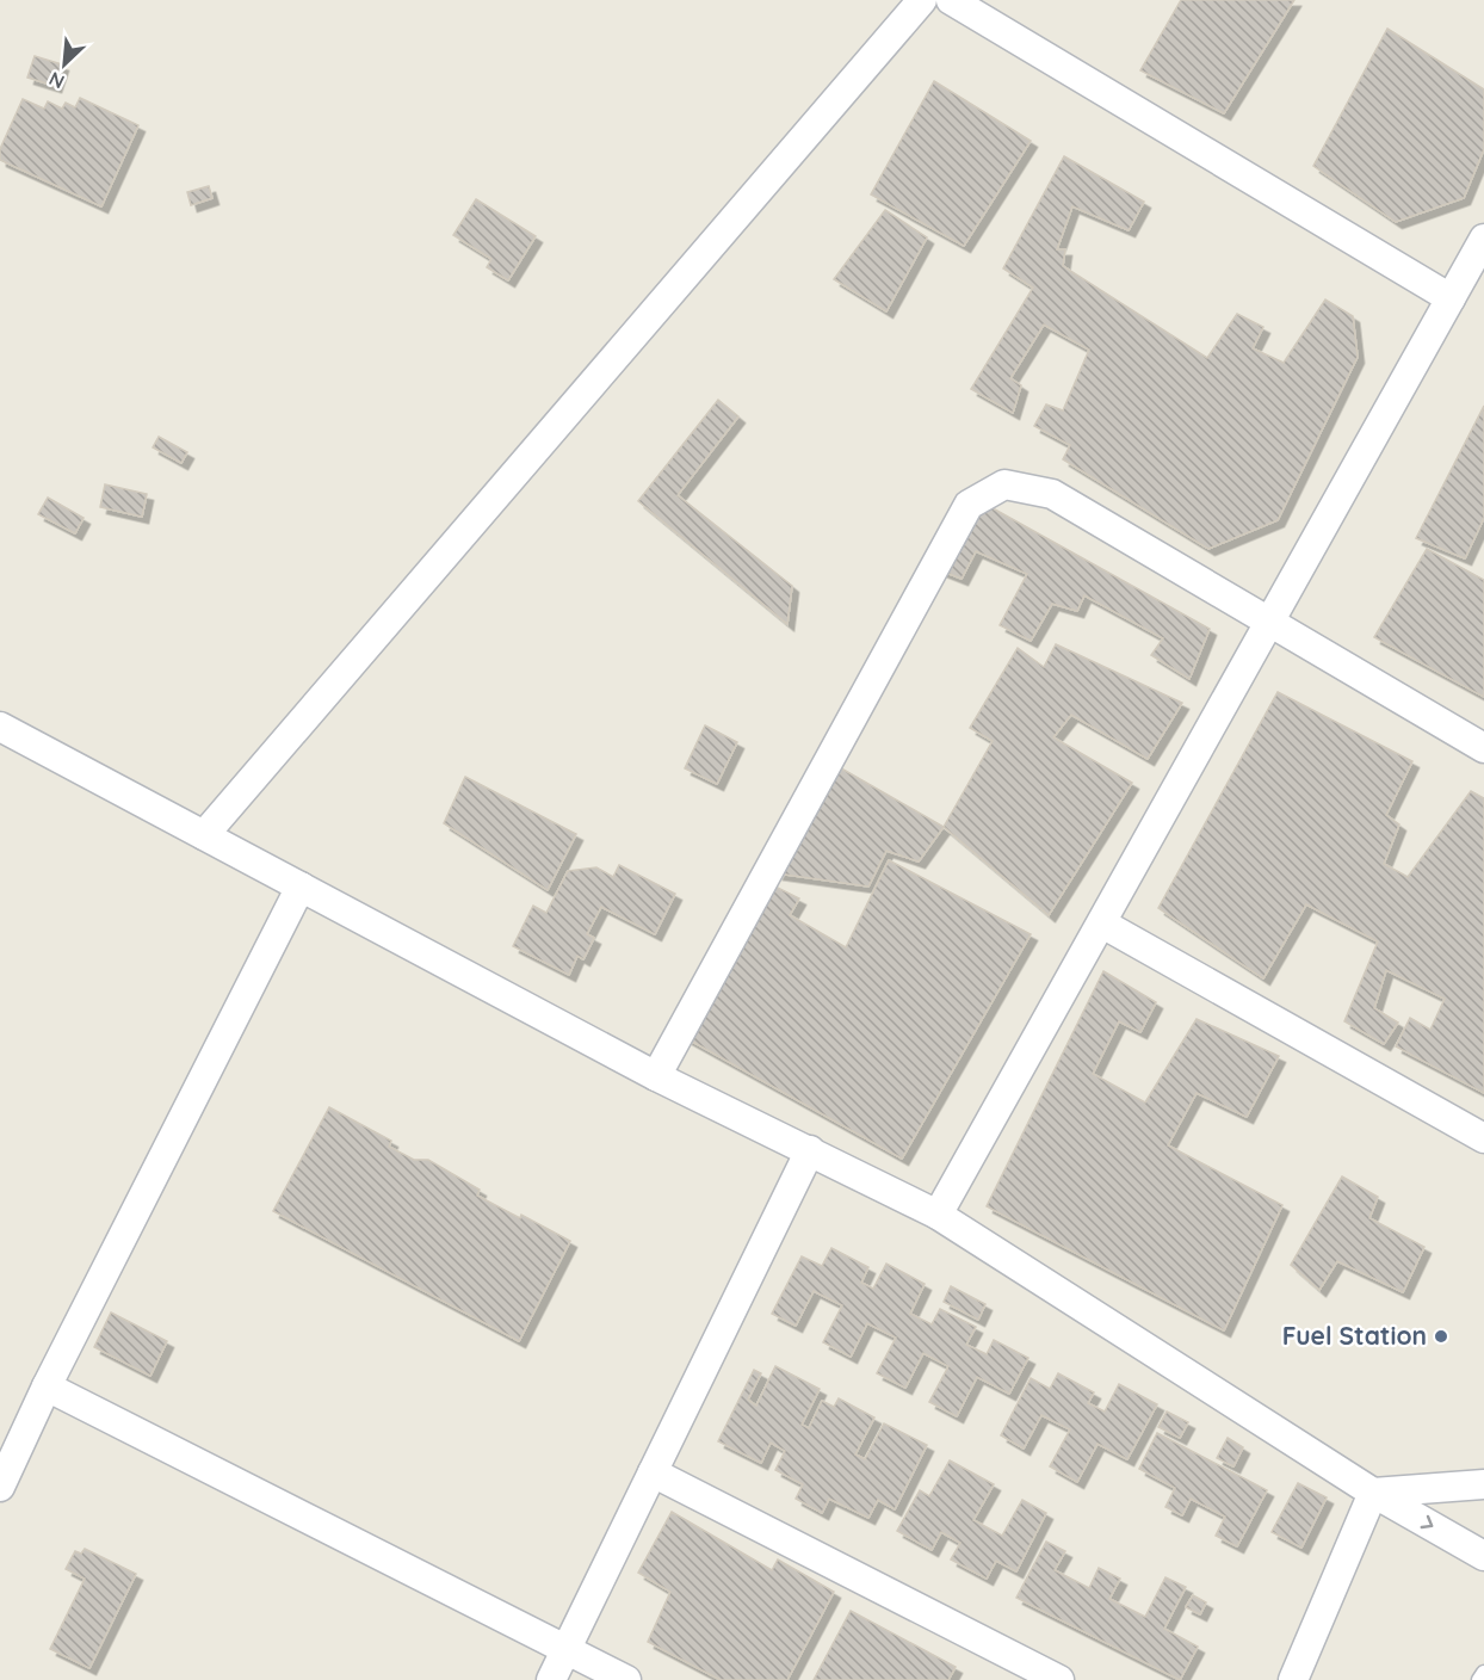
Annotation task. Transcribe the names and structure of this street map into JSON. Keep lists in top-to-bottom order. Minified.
{"places":["Fuel Station"],"north":"bottom left"}
